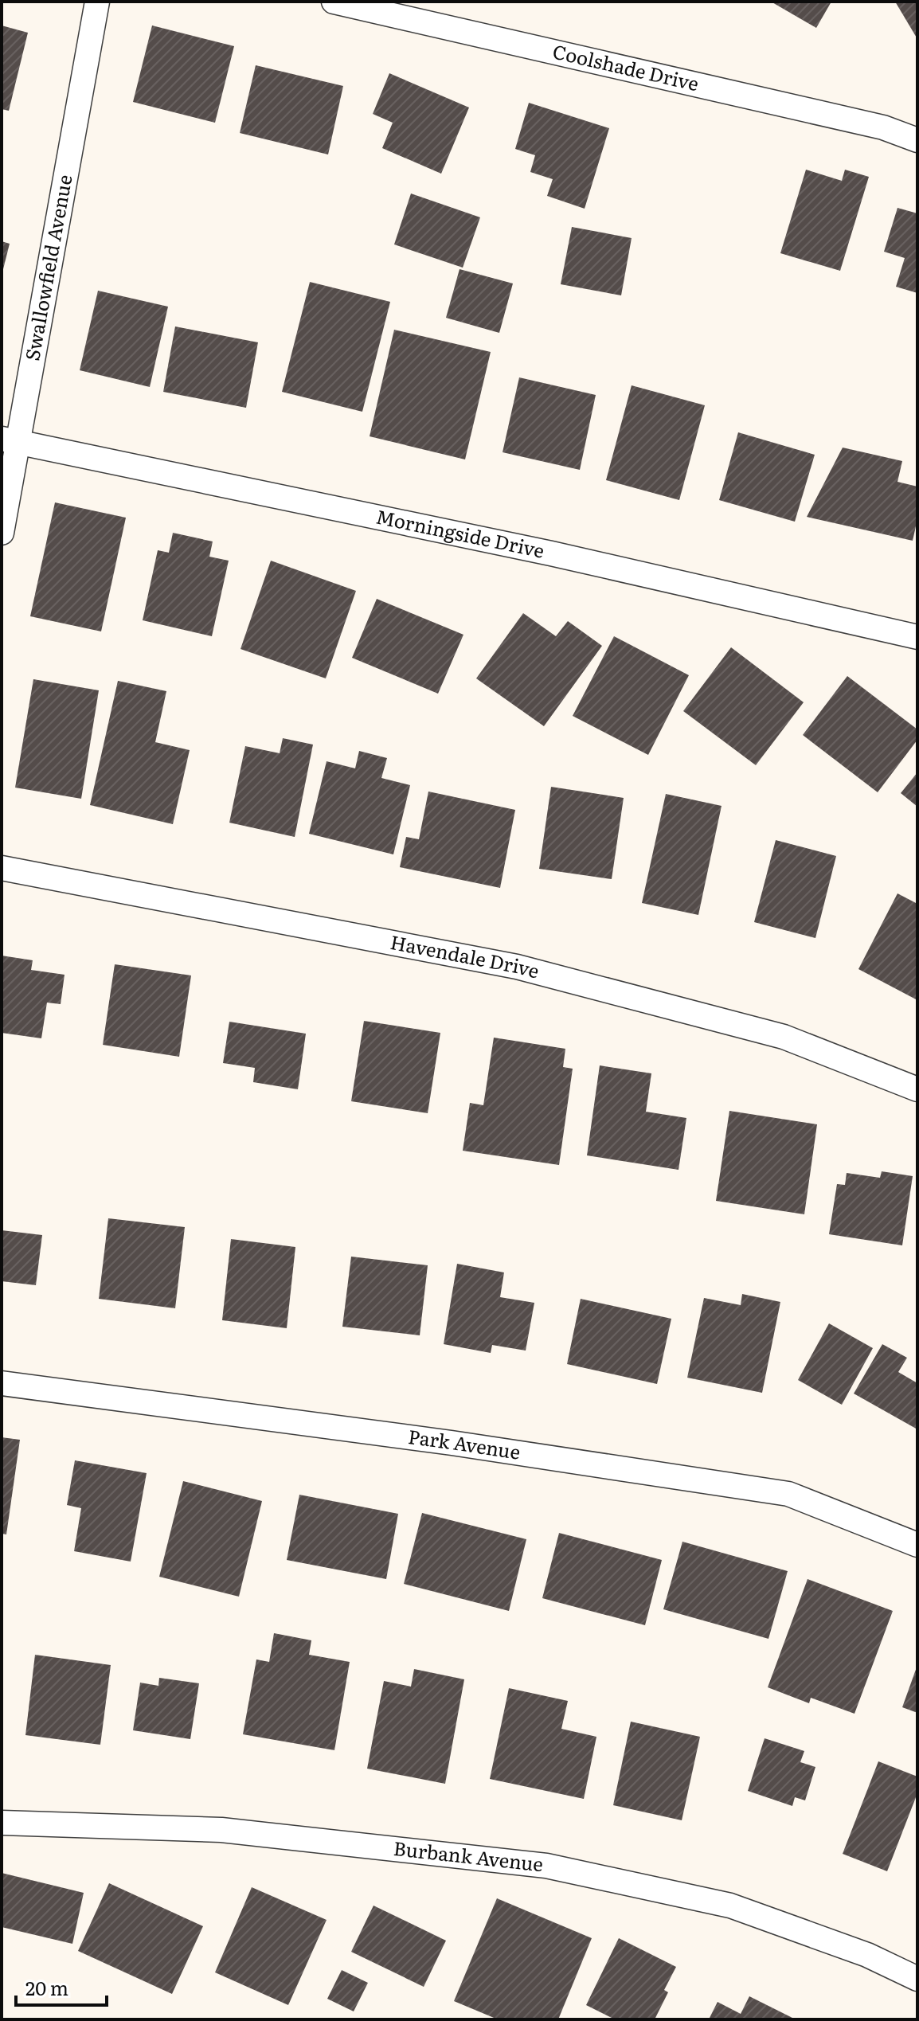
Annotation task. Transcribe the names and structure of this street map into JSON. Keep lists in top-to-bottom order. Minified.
{"streets":{"street":["Coolshade Drive","Swallowfield Avenue","Morningside Drive","Havendale Drive","Park Avenue","Burbank Avenue"]},"crossings":[["Swallowfield Avenue","Morningside Drive"]],"scale_bar":"20 m"}
